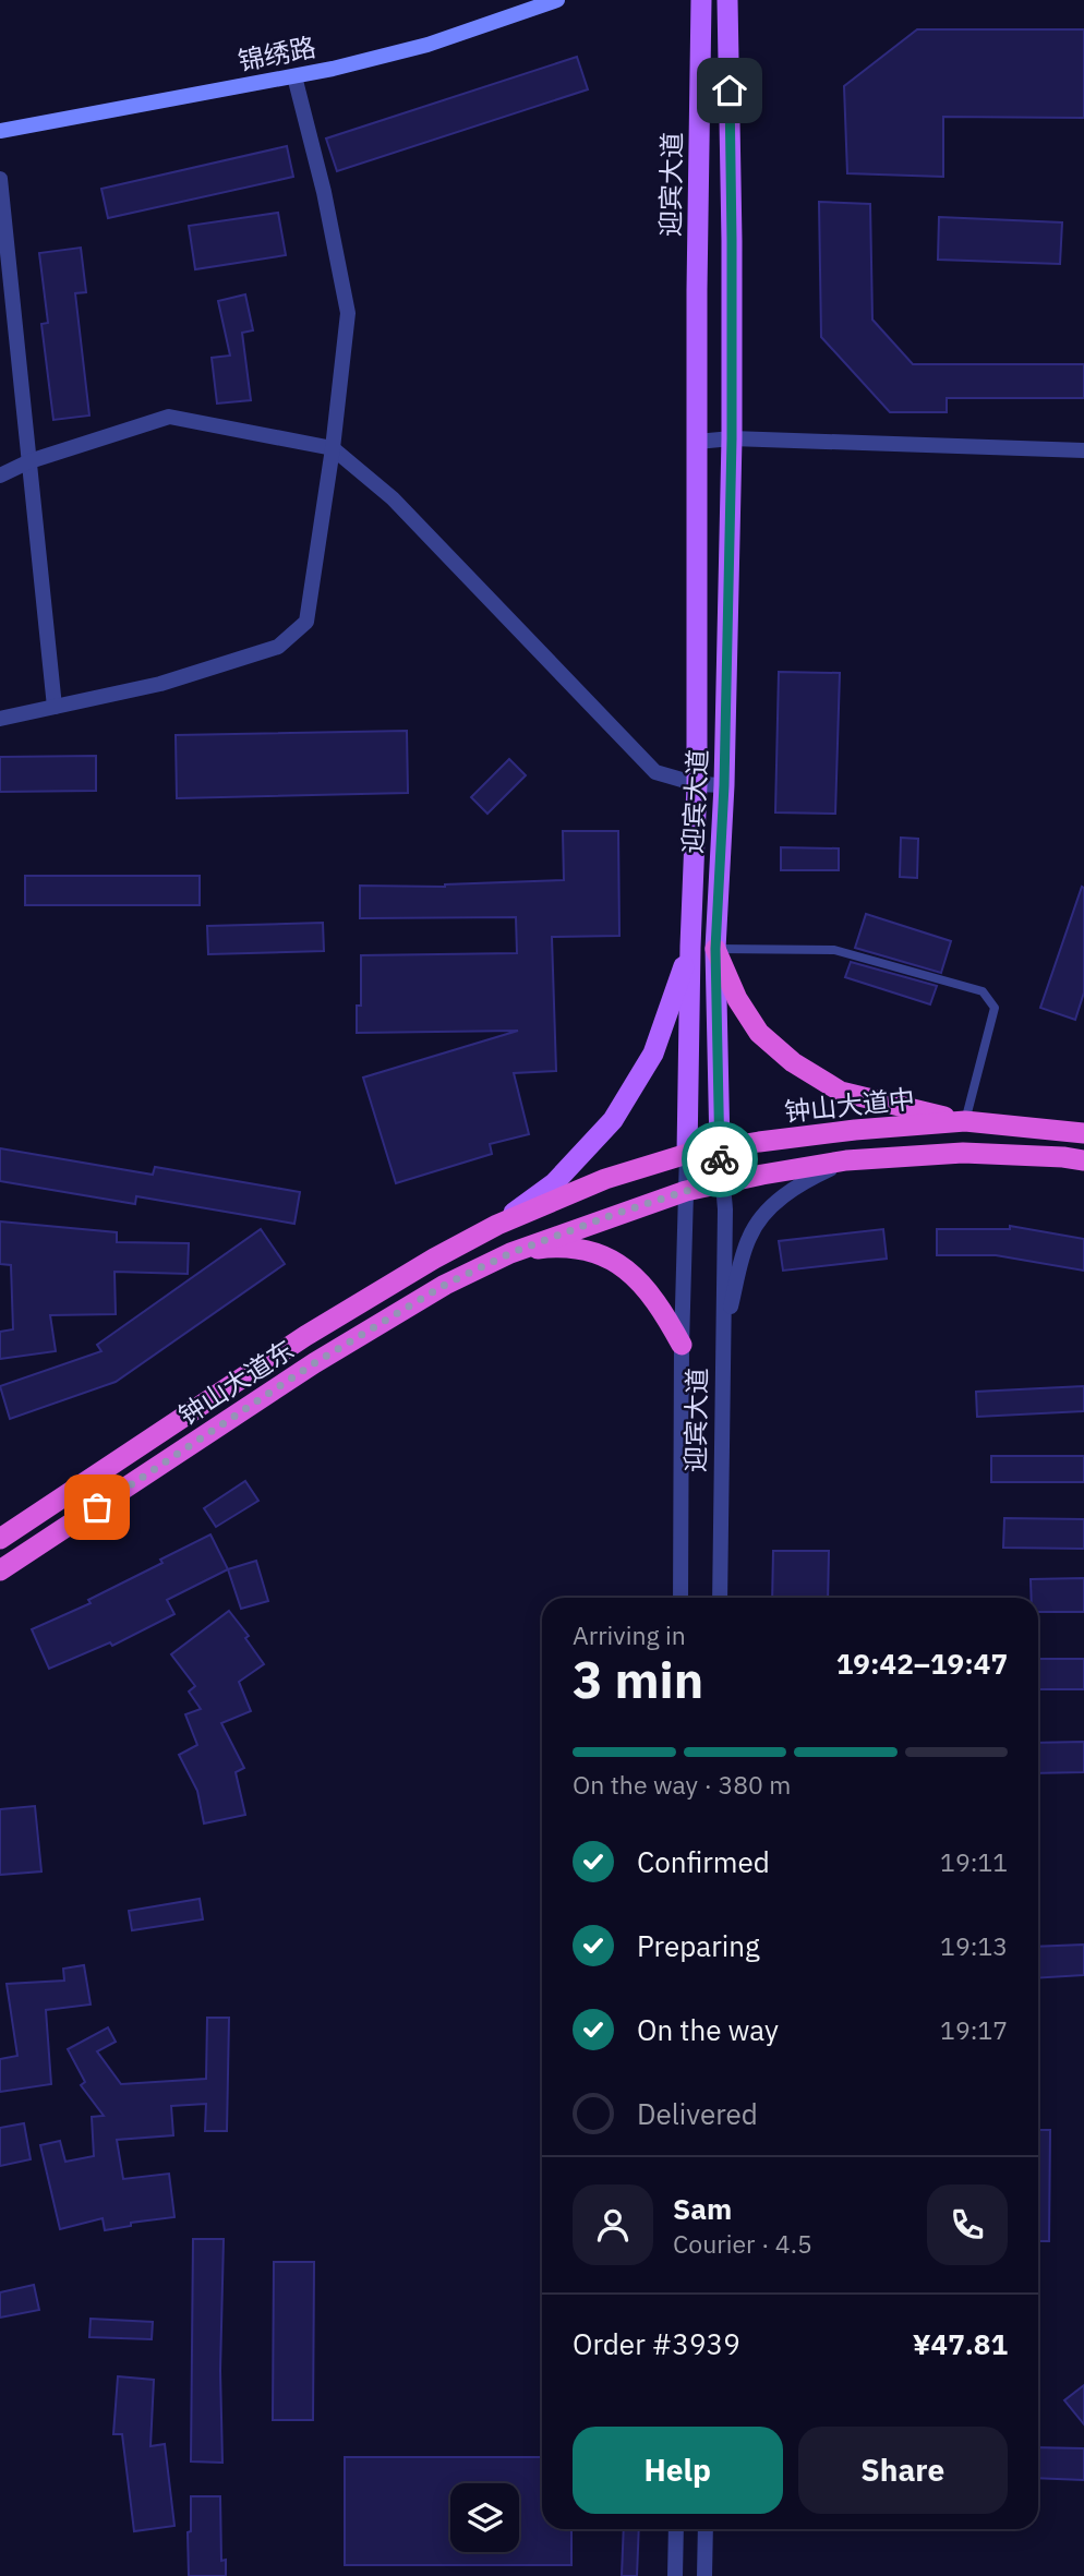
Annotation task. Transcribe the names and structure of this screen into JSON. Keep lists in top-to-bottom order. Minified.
{"streets":{"highway":["钟山大道中","钟山大道东"],"main road":["锦绣路","迎宾大道"]},"crossings":[["迎宾大道","钟山大道中"],["钟山大道中","钟山大道东"]],"page":{"heading":["3 min","Arriving in","19:42–19:47"],"panel":["Sam","Courier · 4.5","Order #3939","¥47.81"],"bar":"On the way · 380 m","list":[["Confirmed","19:11"],["Preparing","19:13"],["On the way","19:17"],"Delivered"],"buttons":["Help","Share"]}}
